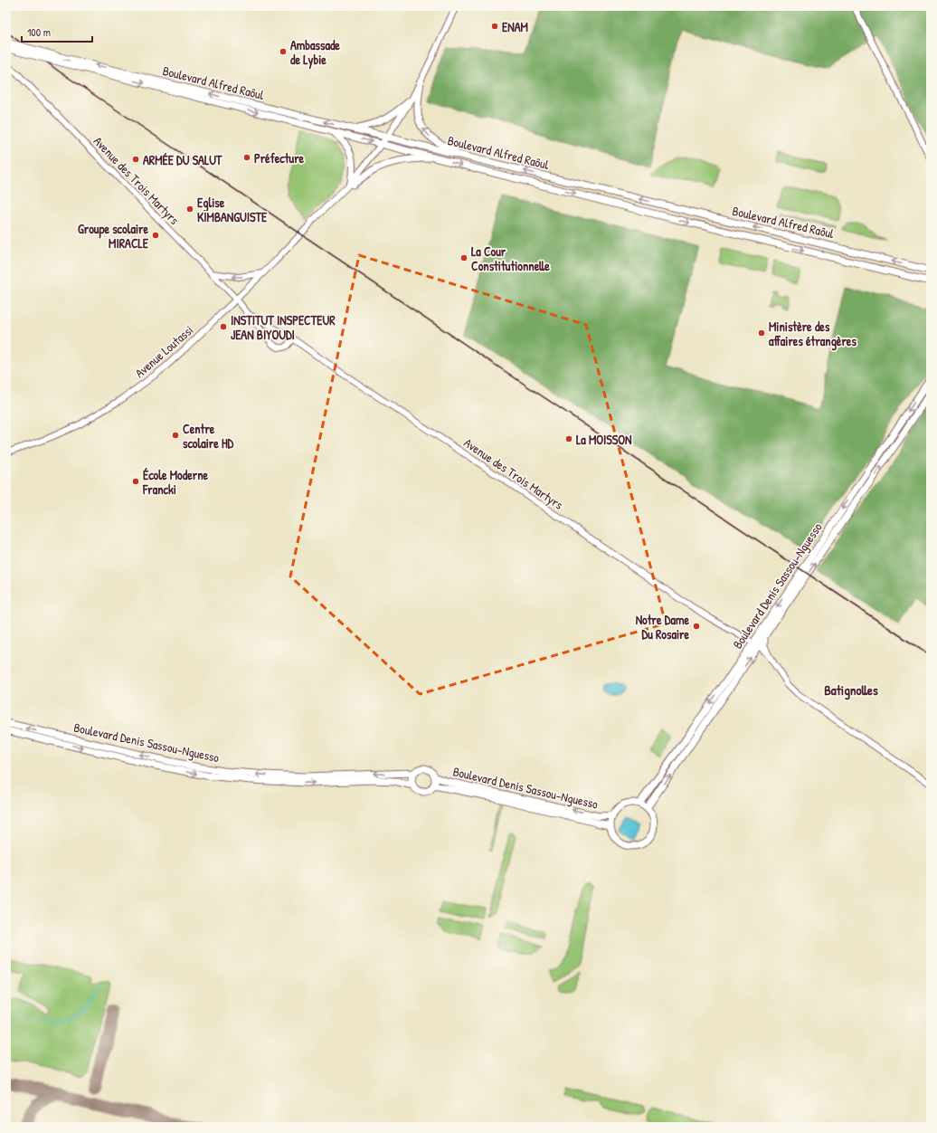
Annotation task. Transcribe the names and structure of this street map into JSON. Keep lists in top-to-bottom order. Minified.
{"streets":{"main road":["Boulevard Alfred Raôul","Avenue des Trois Martyrs","Avenue Loutassi","Boulevard Denis Sassou-Nguesso"]},"crossings":[["Boulevard Alfred Raôul","Avenue Loutassi"],["Avenue des Trois Martyrs","Avenue Loutassi"],["Avenue des Trois Martyrs","Boulevard Denis Sassou-Nguesso"]],"districts":["Batignolles"],"places":["ENAM","Ambassade de Lybie","Préfecture","ARMÉE DU SALUT","Eglise KIMBANGUISTE","Groupe scolaire MIRACLE","La Cour Constitutionnelle","INSTITUT INSPECTEUR JEAN BIYOUDI","Ministère des affaires étrangères","Centre scolaire HD","La MOISSON","École Moderne Francki","Notre Dame Du Rosaire"],"scale_bar":"100 m"}
